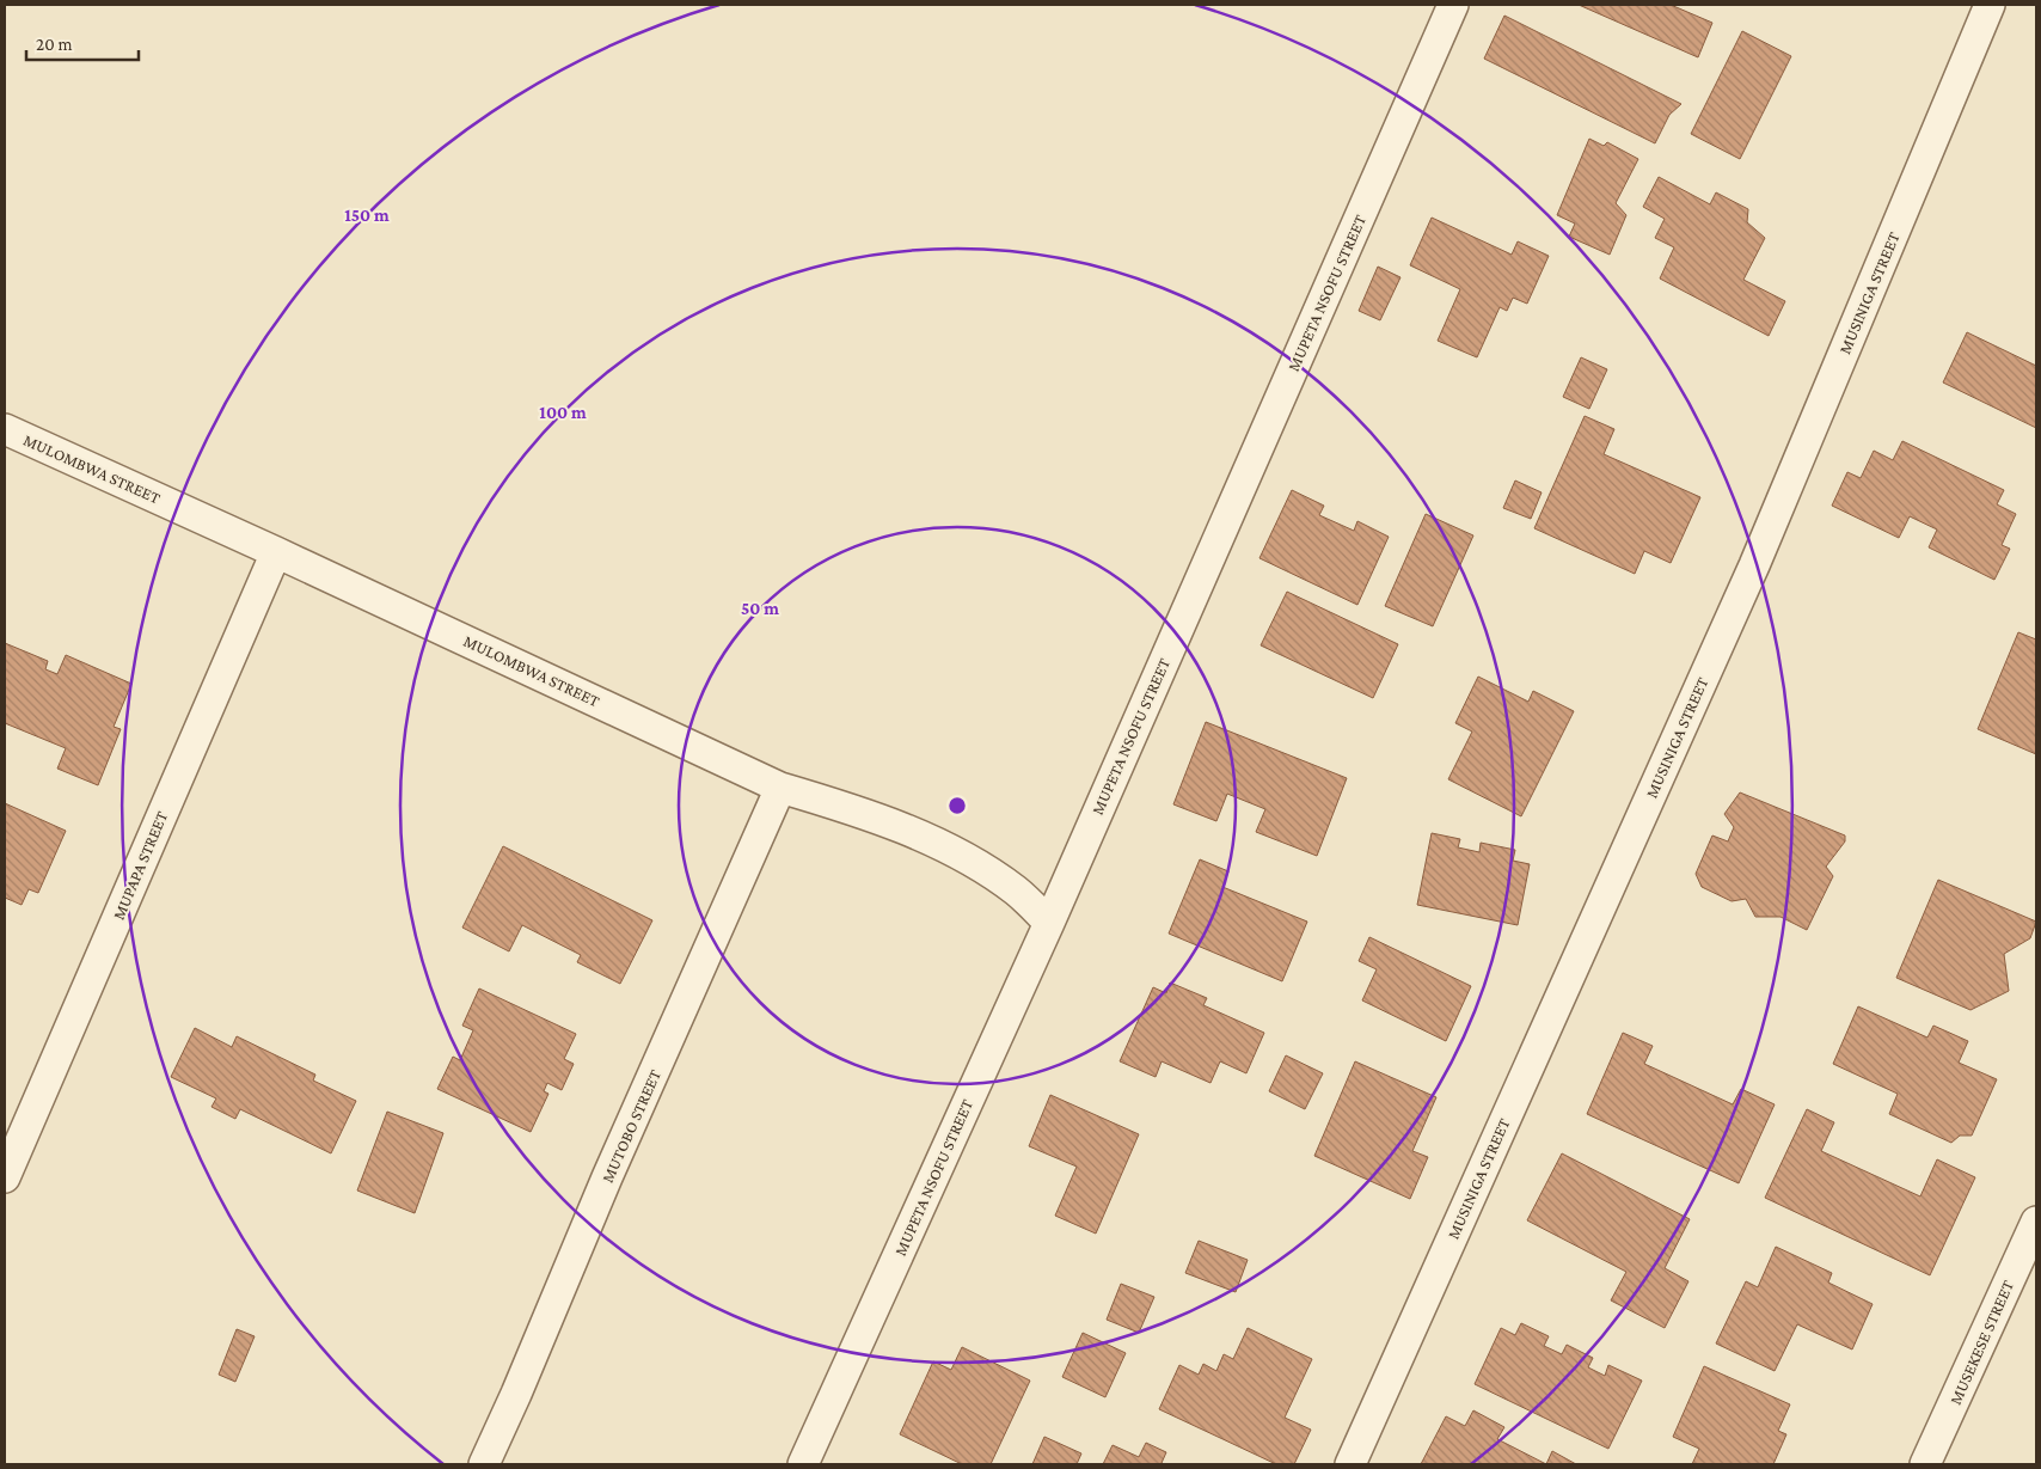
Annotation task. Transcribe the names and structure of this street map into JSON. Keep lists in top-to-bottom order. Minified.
{"streets":{"street":["MUPETA NSOFU STREET","MUSINIGA STREET","MULOMBWA STREET","MUPAPA STREET","MUTOBO STREET","MUSEKESE STREET"]},"crossings":[["MUPETA NSOFU STREET","MULOMBWA STREET"],["MULOMBWA STREET","MUPAPA STREET"],["MULOMBWA STREET","MUTOBO STREET"]],"scale_bar":"20 m","rings":["150 m","100 m","50 m"]}
